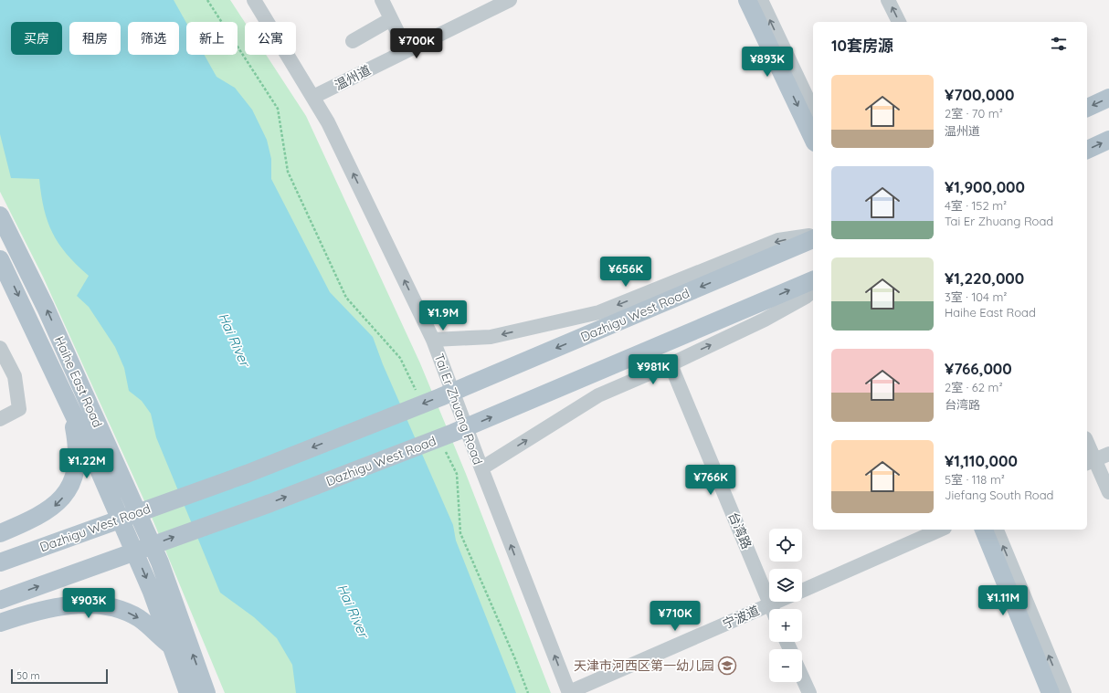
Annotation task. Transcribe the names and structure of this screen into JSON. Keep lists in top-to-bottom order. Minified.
{"streets":{"main road":["Dazhigu West Road","Haihe East Road"],"street":["温州道","Tai Er Zhuang Road","台湾路","宁波道"]},"crossings":[["温州道","Tai Er Zhuang Road"],["Tai Er Zhuang Road","宁波道"]],"one_way":["Tai Er Zhuang Road"],"water":["Hai River"],"places":{"school or university":["天津市河西区第一幼儿园"]},"scale_bar":"50 m","page":{"chip":["买房","租房","筛选","新上","公寓"],"heading":"10套房源","price":["¥700K","¥893K","¥656K","¥1.9M","¥981K","¥1.22M","¥766K","¥1.11M","¥903K","¥710K"],"list":[{"name":"¥700,000","note":"2室 · 70 m² · 温州道"},{"name":"¥1,900,000","note":"4室 · 152 m² · Tai Er Zhuang Road"},{"name":"¥1,220,000","note":"3室 · 104 m² · Haihe East Road"},{"name":"¥766,000","note":"2室 · 62 m² · 台湾路"},{"name":"¥1,110,000","note":"5室 · 118 m² · Jiefang South Road"}],"map_buttons":["+","−"],"scale":"50 m"}}
